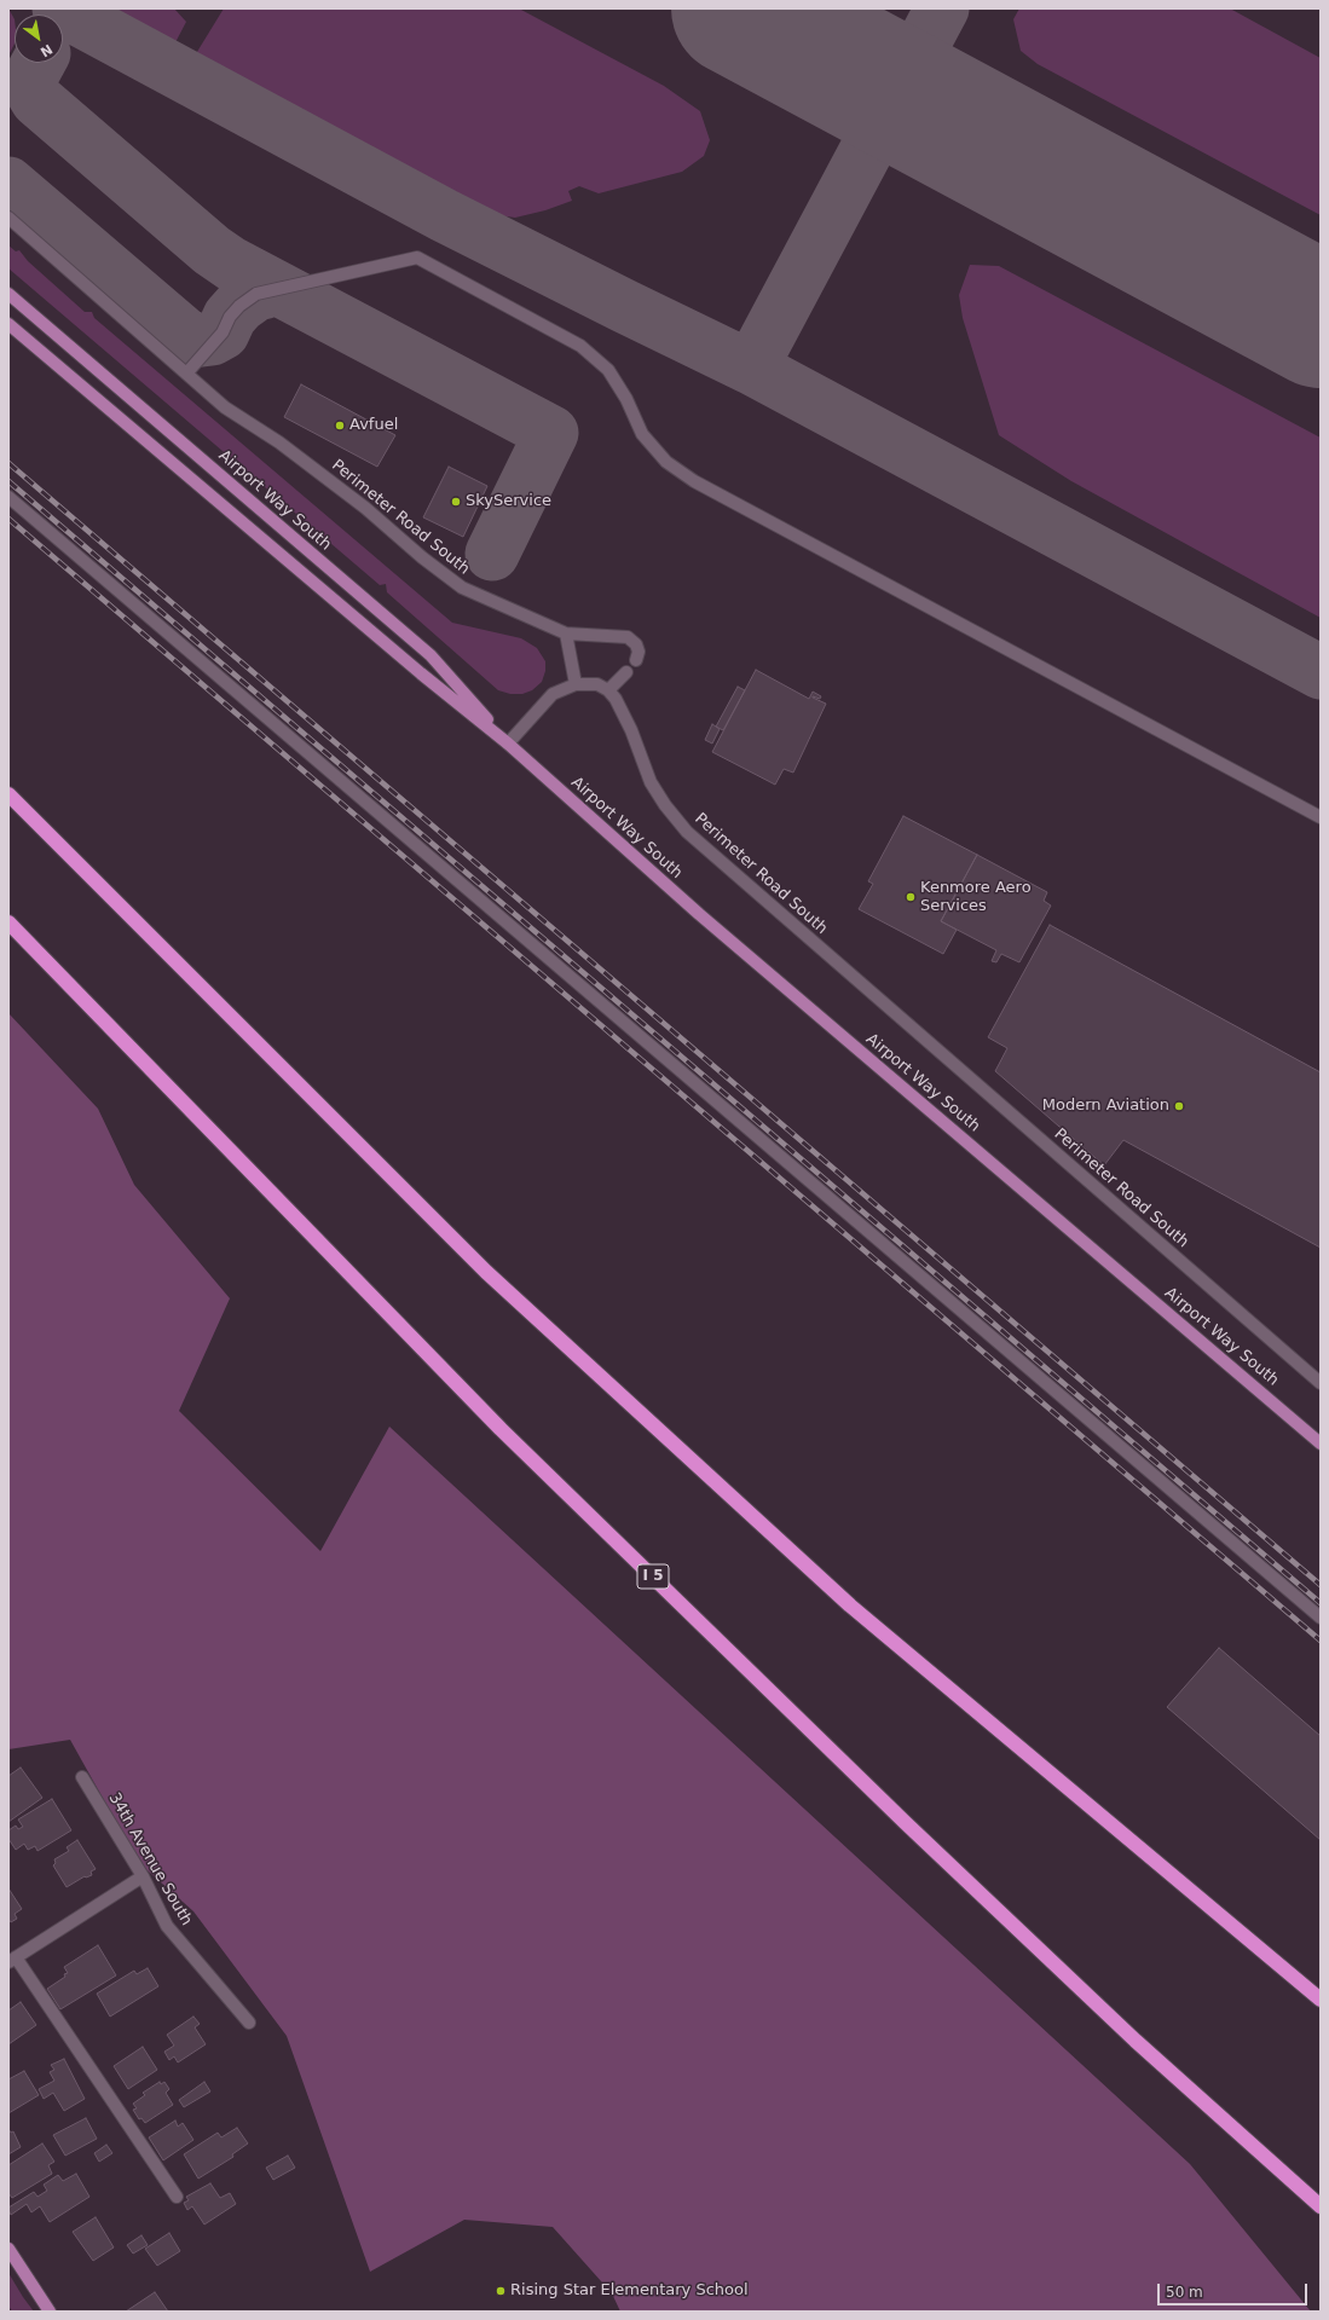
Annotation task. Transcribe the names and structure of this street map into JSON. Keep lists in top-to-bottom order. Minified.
{"streets":{"highway":["I 5"],"main road":["Airport Way South"],"street":["Perimeter Road South","34th Avenue South"]},"places":["Avfuel","SkyService","Kenmore Aero Services","Modern Aviation","Rising Star Elementary School"],"scale_bar":"50 m","north":"bottom right"}
